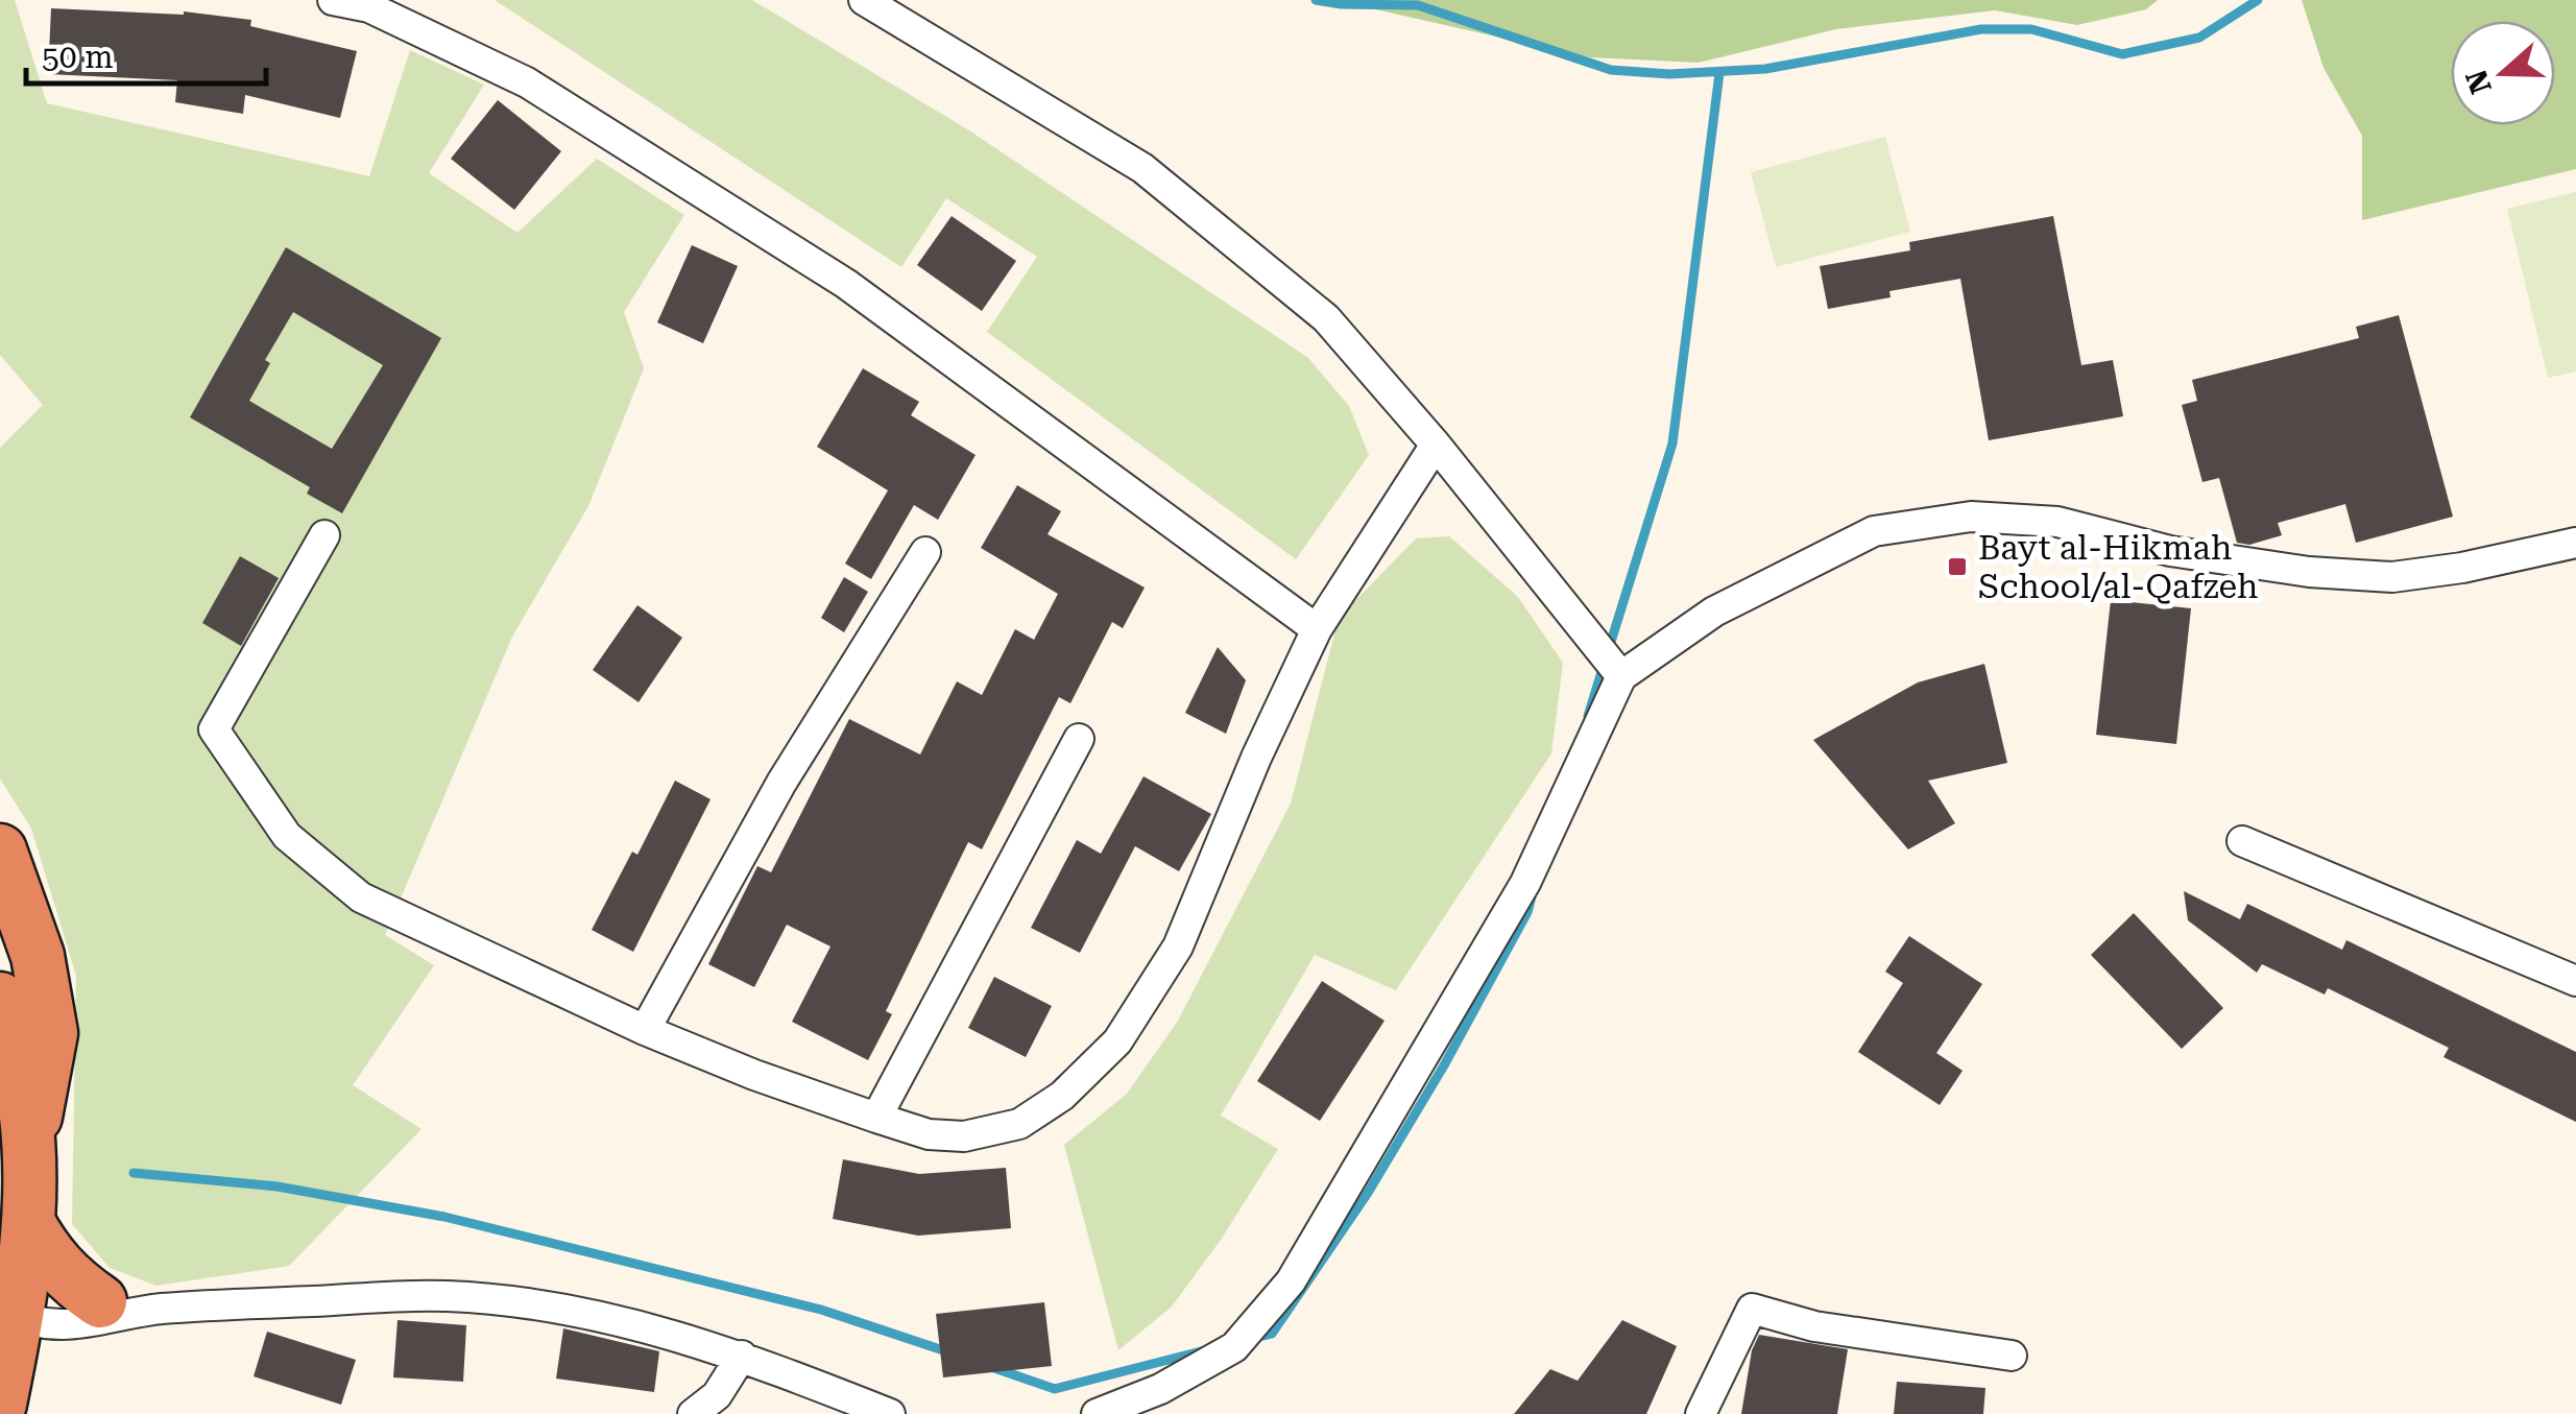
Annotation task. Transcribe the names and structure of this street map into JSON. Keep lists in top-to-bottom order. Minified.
{"places":{"transit":["Bayt al-Hikmah School/al-Qafzeh"]},"scale_bar":"50 m","north":"left"}
